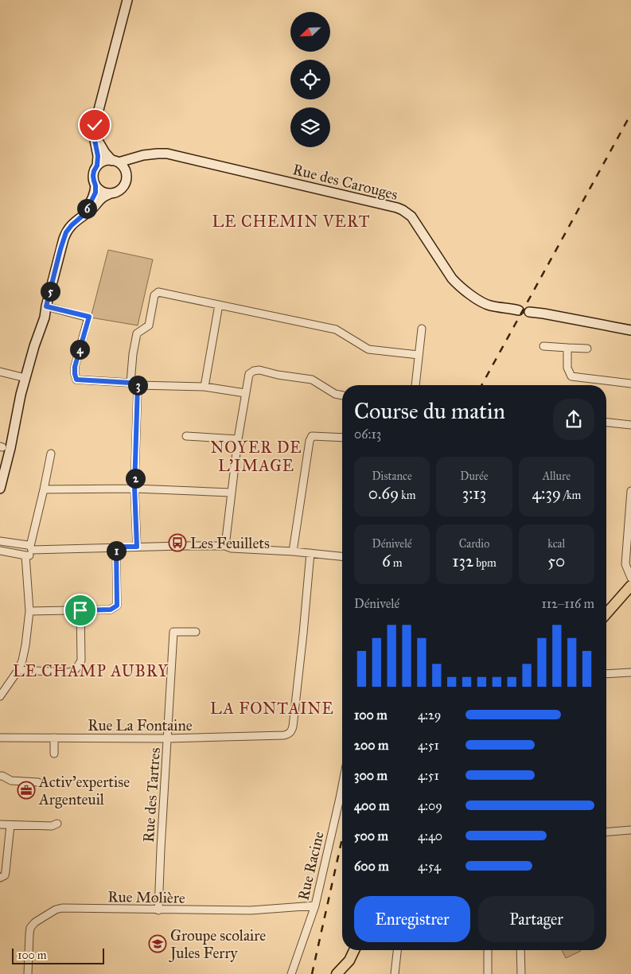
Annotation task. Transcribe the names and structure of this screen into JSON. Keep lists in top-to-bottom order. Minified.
{"streets":{"main road":["Rue des Carouges"],"street":["Rue La Fontaine","Rue des Tartres","Rue Racine","Rue Molière"]},"crossings":[["Rue La Fontaine","Rue des Tartres"],["Rue des Tartres","Rue Molière"],["Rue Racine","Rue Molière"]],"districts":["LE CHEMIN VERT","NOYER DE L'IMAGE","LE CHAMP AUBRY","LA FONTAINE"],"places":{"bus stop":["Les Feuillets"],"office":["Activ'expertise Argenteuil"],"school or university":["Groupe scolaire Jules Ferry"]},"scale_bar":"100 m","north":"bottom left","page":{"pins":["6","5","4","3","2","1"],"heading":["Course du matin","06:13"],"stats":[["Distance","0.69 km"],["Durée","3:13"],["Allure","4:39 /km"],["Dénivelé","6 m"],["Cardio","132 bpm"],["kcal","50"]],"chart":["Dénivelé","112–116 m"],"list":[{"name":"100 m","note":"4:29"},{"name":"200 m","note":"4:51"},{"name":"300 m","note":"4:51"},{"name":"400 m","note":"4:09"},{"name":"500 m","note":"4:40"},{"name":"600 m","note":"4:54"}],"buttons":["Enregistrer","Partager"],"scale":"100 m"}}
